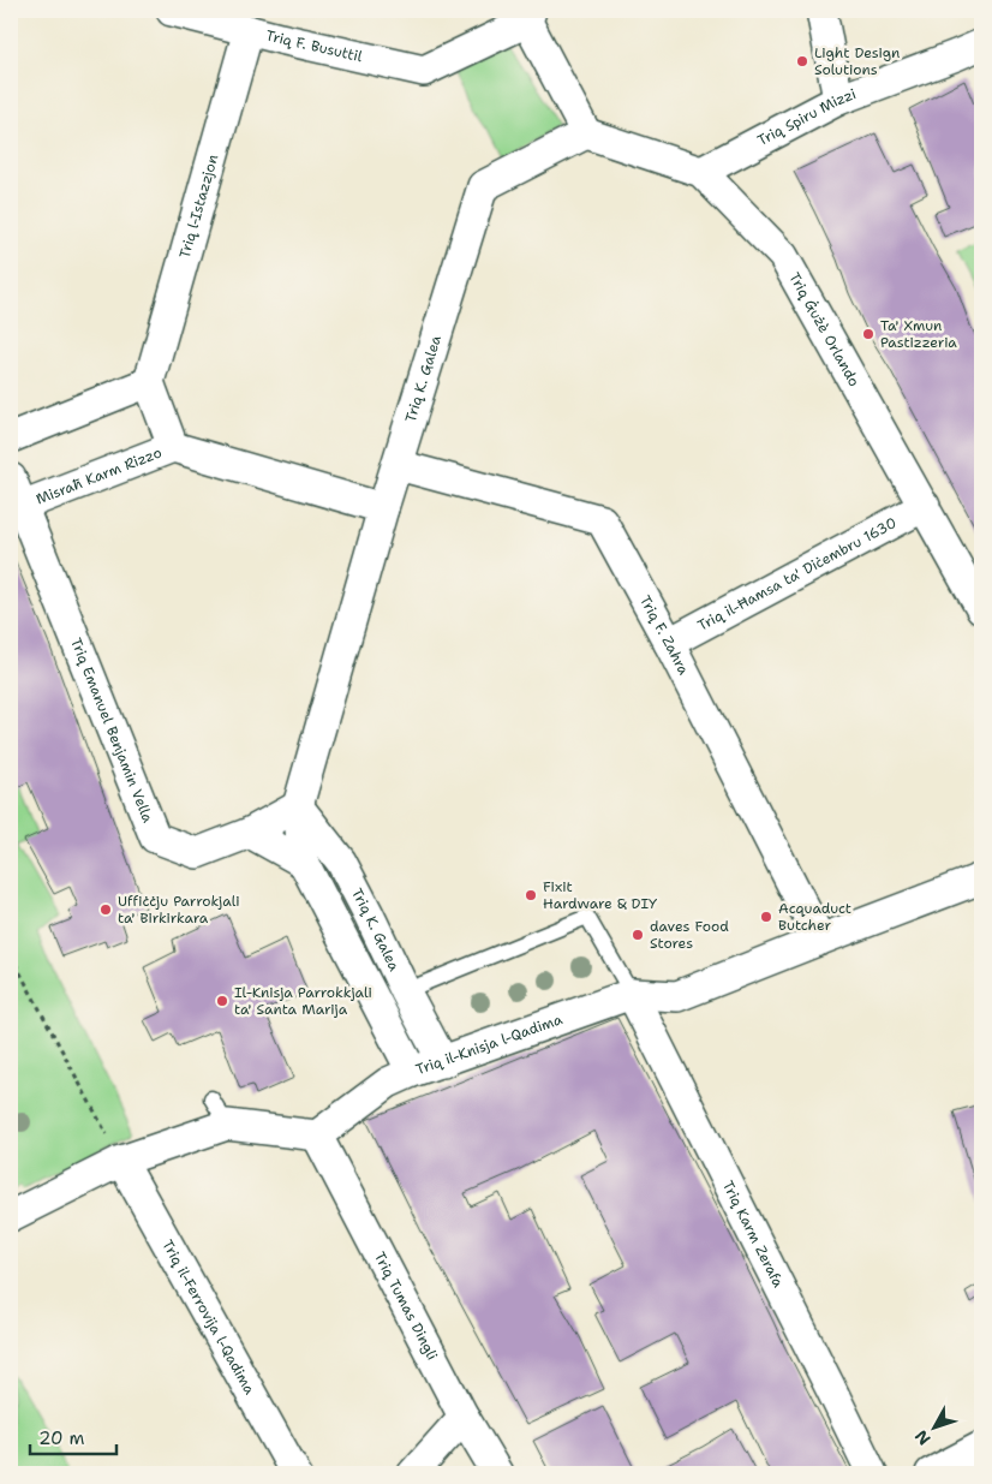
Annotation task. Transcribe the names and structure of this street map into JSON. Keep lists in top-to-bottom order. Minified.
{"streets":{"street":["Triq F. Busuttil","Triq Spiru Mizzi","Triq l-Istazzjon","Triq Ġużè Orlando","Triq K. Galea","Misraħ Karm Rizzo","Triq il-Ħamsa ta' Diċembru 1630","Triq F. Zahra","Triq Emanuel Benjamin Vella","Triq il-Knisja l-Qadima","Triq Karm Zerafa","Triq Tumas Dingli","Triq il-Ferrovija l-Qadima"]},"crossings":[["Triq F. Busuttil","Triq l-Istazzjon"],["Triq Spiru Mizzi","Triq Ġużè Orlando"],["Triq l-Istazzjon","Misraħ Karm Rizzo"],["Triq Ġużè Orlando","Triq K. Galea"],["Triq Ġużè Orlando","Triq il-Ħamsa ta' Diċembru 1630"],["Triq K. Galea","Triq F. Zahra"],["Triq K. Galea","Triq Emanuel Benjamin Vella"],["Triq K. Galea","Triq il-Knisja l-Qadima"],["Misraħ Karm Rizzo","Triq Emanuel Benjamin Vella"],["Triq il-Ħamsa ta' Diċembru 1630","Triq F. Zahra"],["Triq F. Zahra","Triq il-Knisja l-Qadima"],["Triq il-Knisja l-Qadima","Triq Karm Zerafa"],["Triq il-Knisja l-Qadima","Triq Tumas Dingli"]],"places":["Light Design Solutions","Ta' Xmun Pastizzeria","Fixit Hardware & DIY","Uffiċċju Parrokjali ta' Birkirkara","Acquaduct Butcher","daves Food Stores","Il-Knisja Parrokkjali ta' Santa Marija"],"scale_bar":"20 m","north":"bottom left"}
